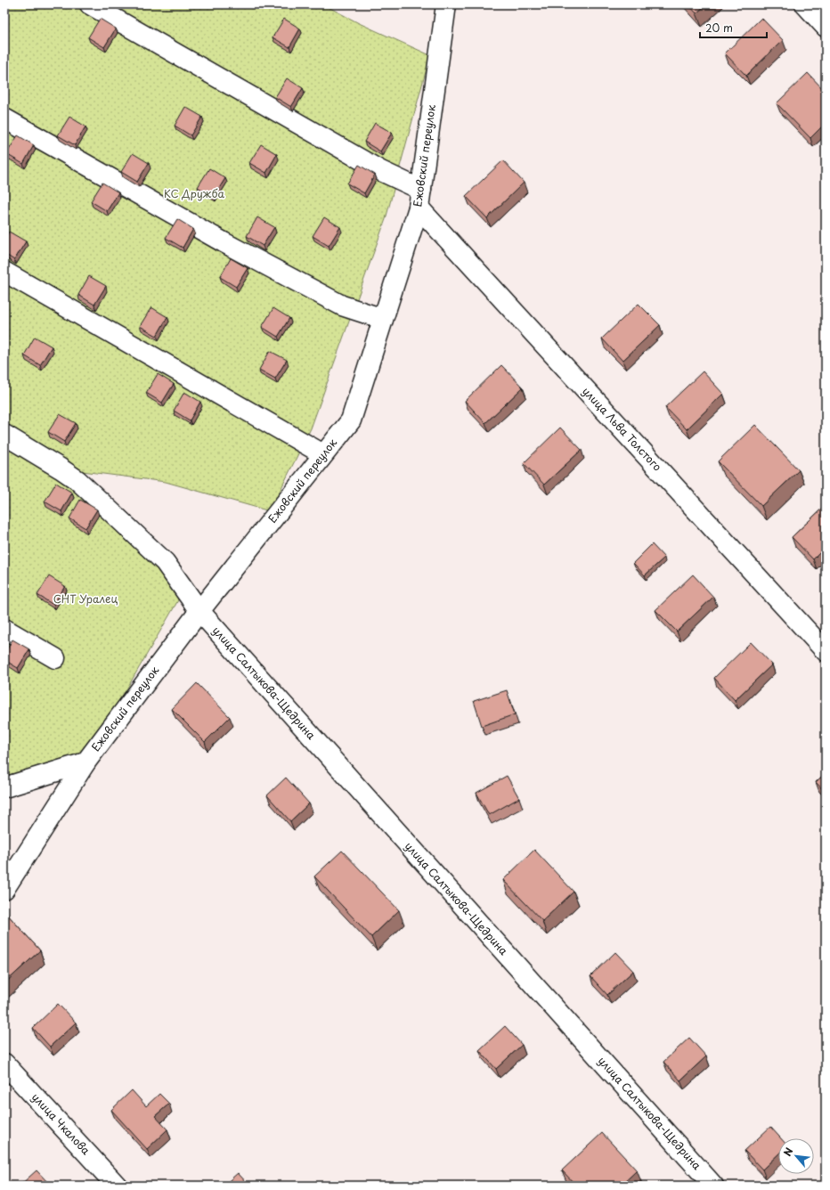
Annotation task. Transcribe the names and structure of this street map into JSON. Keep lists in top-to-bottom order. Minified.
{"streets":{"street":["Ежовский переулок","улица Льва Толстого","улица Салтыкова-Щедрина","улица Чкалова"]},"crossings":[["Ежовский переулок","улица Льва Толстого"],["Ежовский переулок","улица Салтыкова-Щедрина"]],"parks":["КС Дружба","СНТ Уралец"],"scale_bar":"20 m","north":"top left"}
